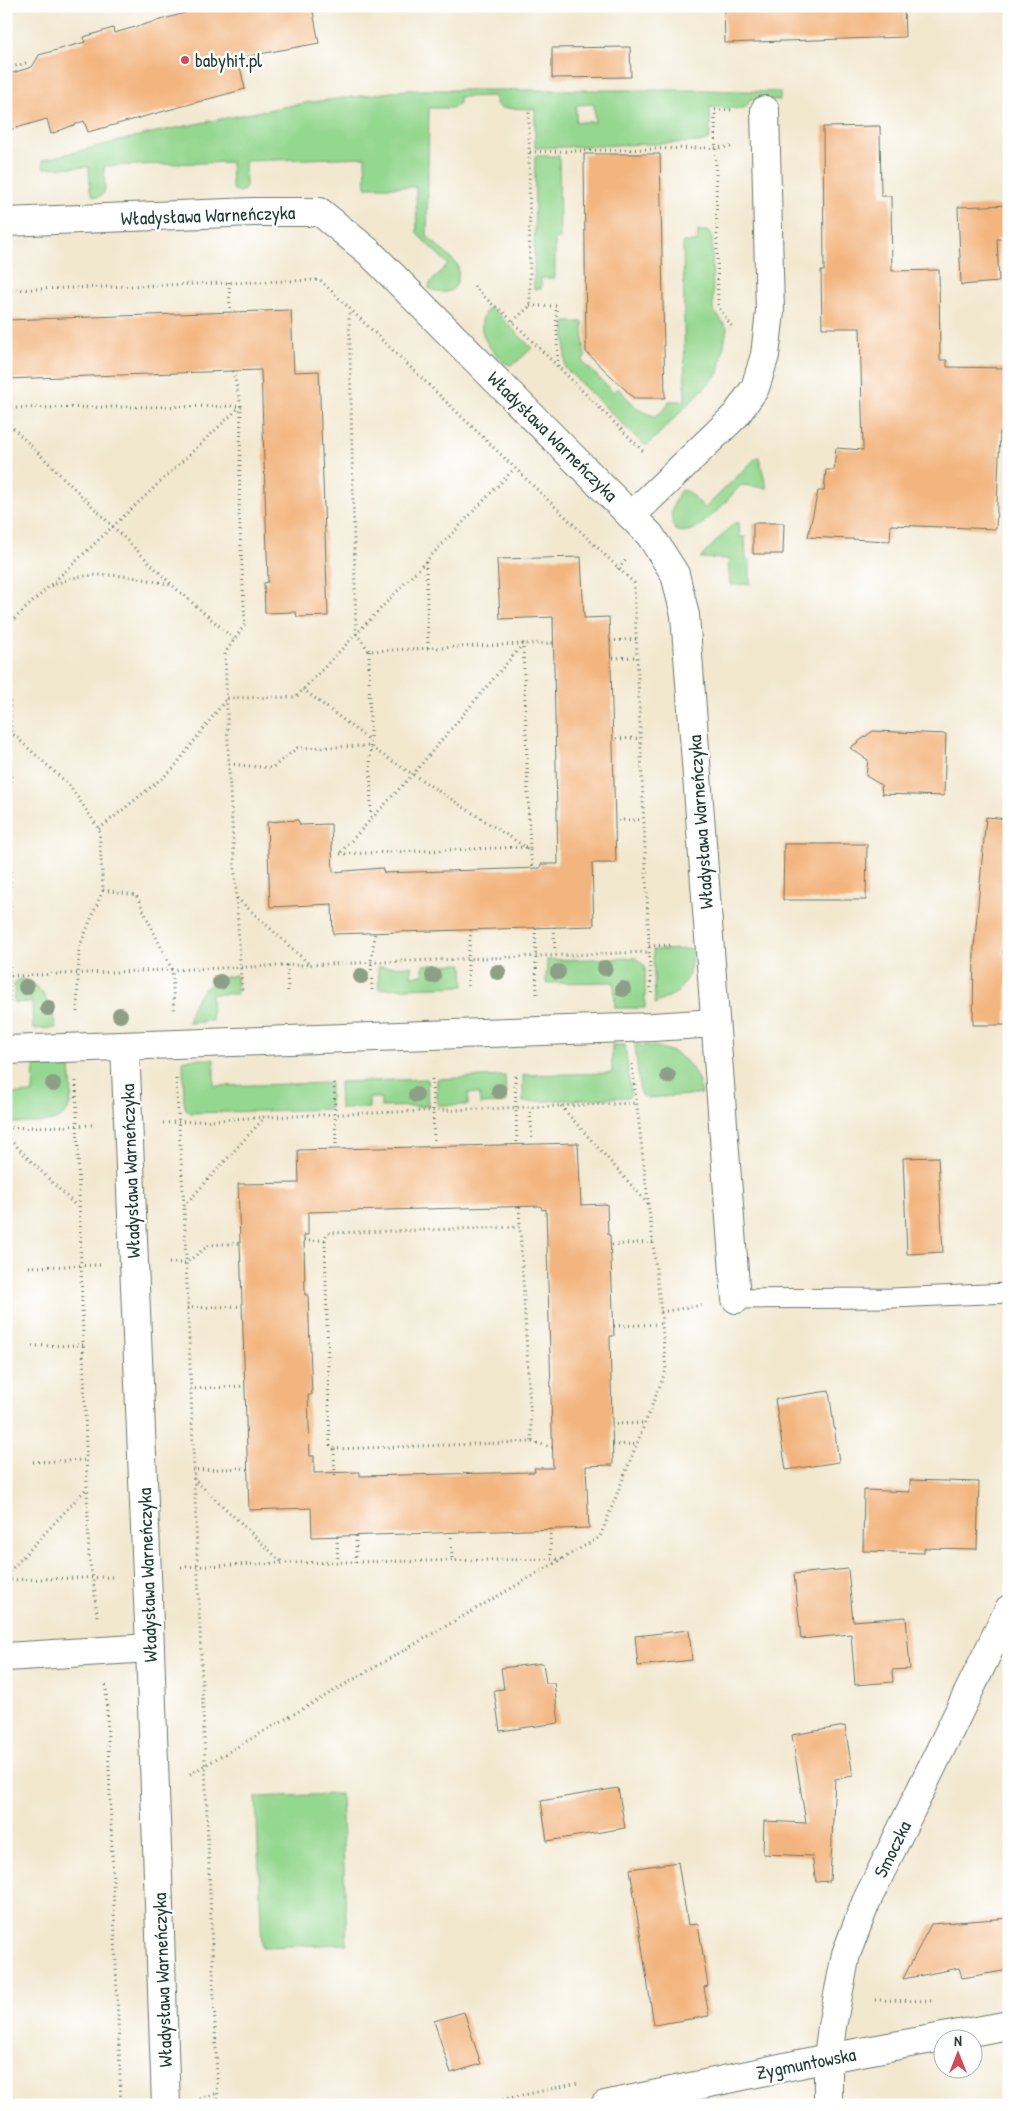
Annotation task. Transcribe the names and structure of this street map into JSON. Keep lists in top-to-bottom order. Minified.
{"streets":{"street":["Władysława Warneńczyka","Smoczka","Zygmuntowska"]},"crossings":[["Smoczka","Zygmuntowska"]],"places":["babyhit.pl"],"north":"top"}
